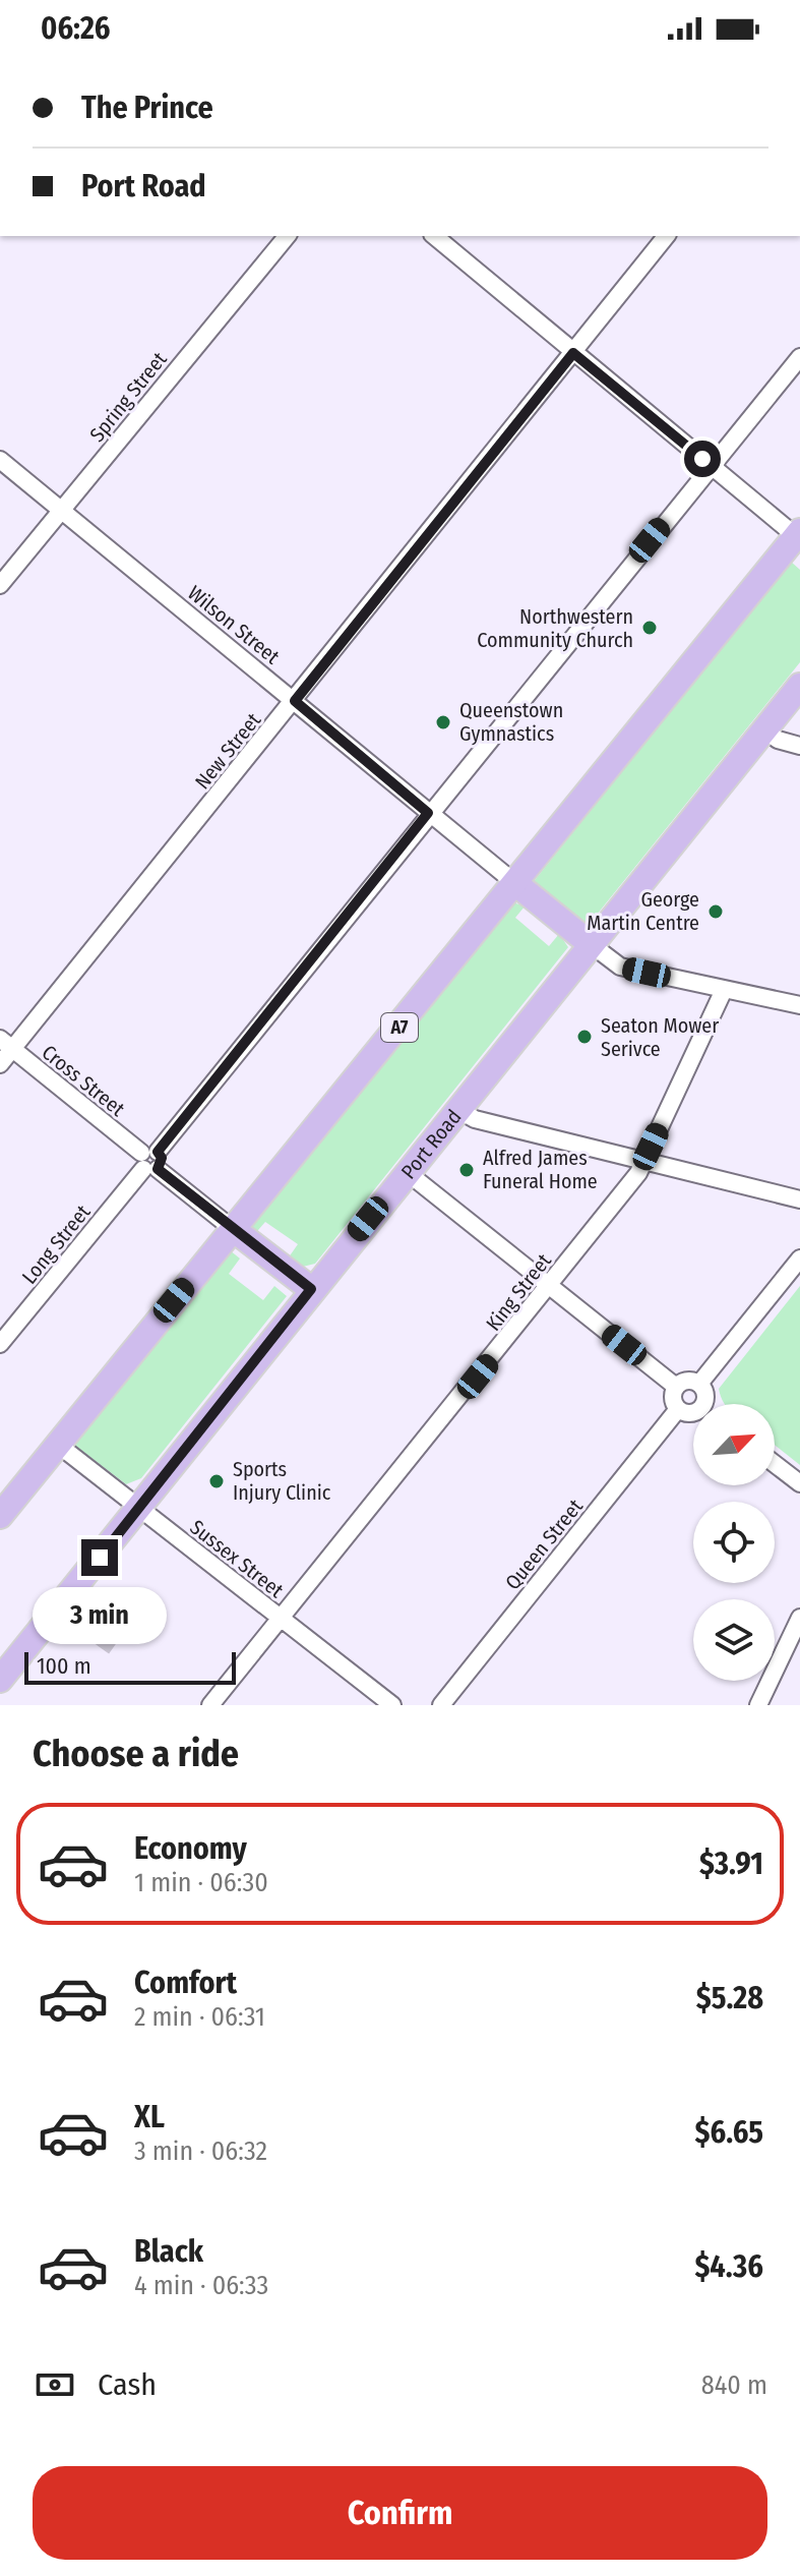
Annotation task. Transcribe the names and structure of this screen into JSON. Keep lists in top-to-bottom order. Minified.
{"streets":{"highway":["A7","Port Road"],"street":["Spring Street","Wilson Street","New Street","Cross Street","Long Street","King Street","Queen Street","Sussex Street"]},"crossings":[["Spring Street","Wilson Street"],["Wilson Street","New Street"],["Wilson Street","A7"],["Wilson Street","Long Street"],["New Street","Cross Street"],["A7","Cross Street"],["A7","Sussex Street"],["Cross Street","Long Street"],["Port Road","Sussex Street"],["King Street","Sussex Street"]],"places":["Northwestern Community Church","Queenstown Gymnastics","George Martin Centre","Seaton Mower Serivce","Alfred James Funeral Home","Sports Injury Clinic"],"scale_bar":"100 m","north":"top right","page":{"status":"06:26","banner":["The Prince","Port Road"],"bubble":"3 min","scale":"100 m","heading":"Choose a ride","list":[{"name":"Economy","note":"1 min · 06:30","value":"$3.91"},{"name":"Comfort","note":"2 min · 06:31","value":"$5.28"},{"name":"XL","note":"3 min · 06:32","value":"$6.65"},{"name":"Black","note":"4 min · 06:33","value":"$4.36"}],"pay":["Cash","840 m"],"buttons":"Confirm"}}
